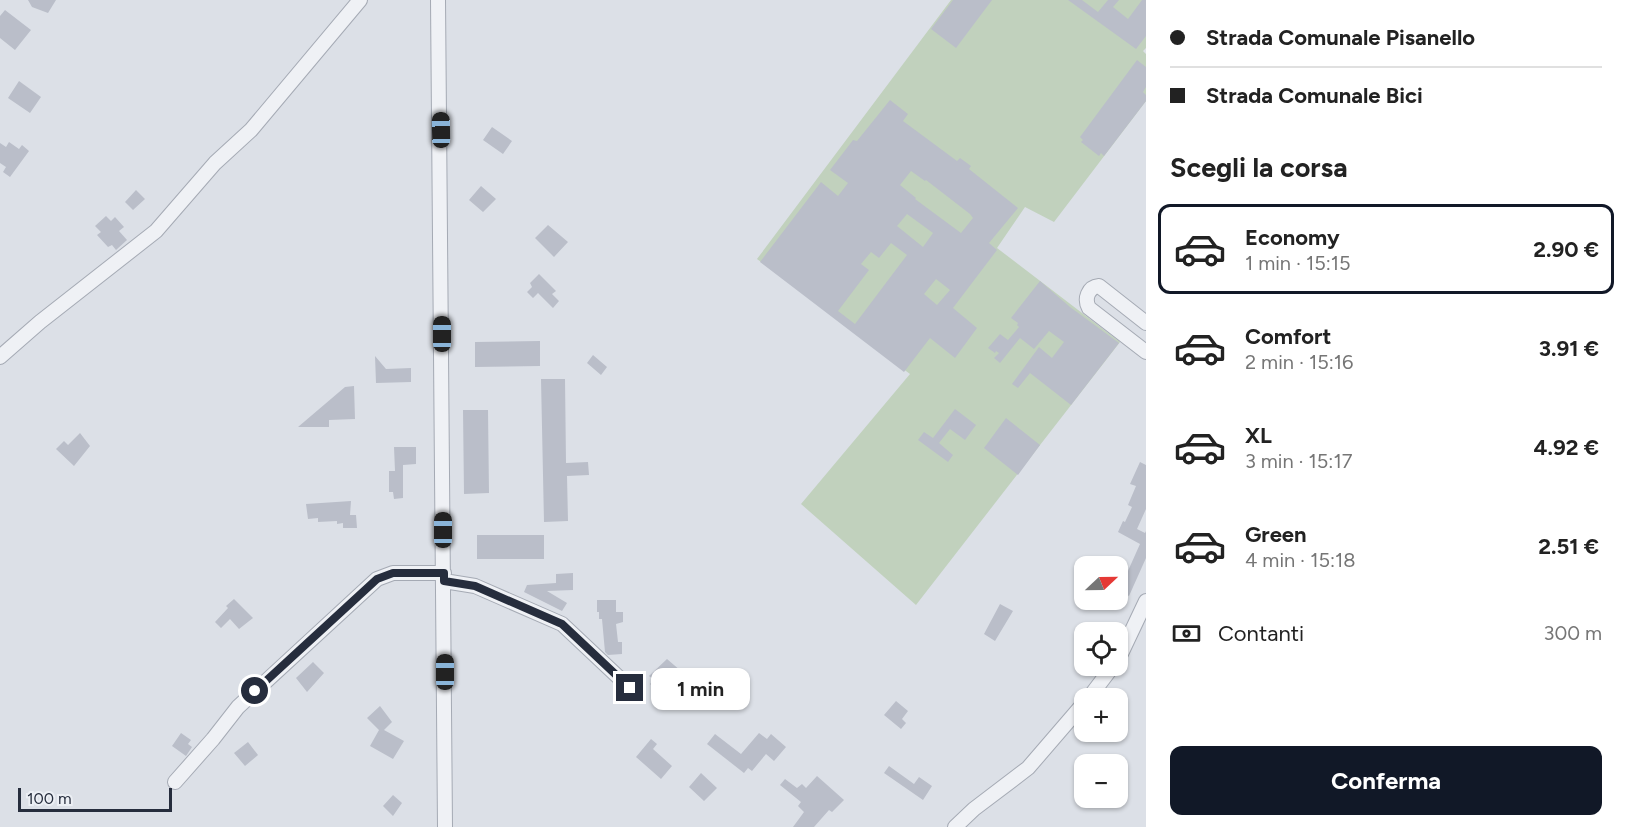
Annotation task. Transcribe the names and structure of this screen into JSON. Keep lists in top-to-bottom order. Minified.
{"scale_bar":"100 m","north":"right","page":{"banner":["Strada Comunale Pisanello","Strada Comunale Bici"],"heading":"Scegli la corsa","list":[{"name":"Economy","note":"1 min · 15:15","value":"2.90 €"},{"name":"Comfort","note":"2 min · 15:16","value":"3.91 €"},{"name":"XL","note":"3 min · 15:17","value":"4.92 €"},{"name":"Green","note":"4 min · 15:18","value":"2.51 €"}],"map_buttons":["+","−"],"pay":["Contanti","300 m"],"bubble":"1 min","buttons":"Conferma","scale":"100 m"}}
